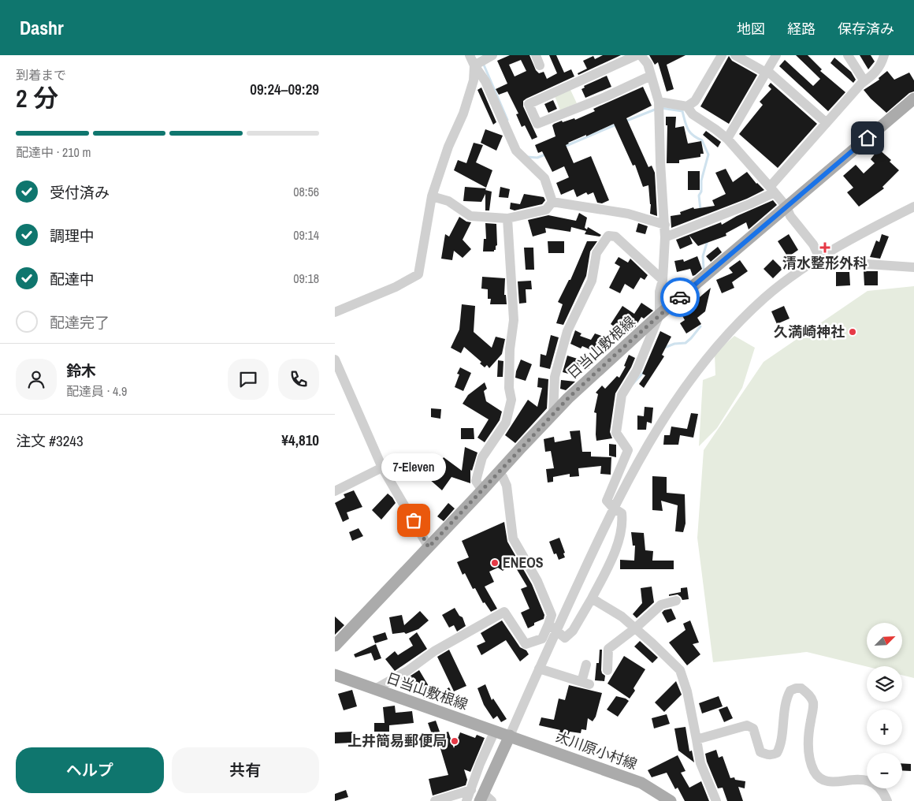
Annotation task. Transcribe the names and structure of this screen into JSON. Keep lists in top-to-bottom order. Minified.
{"streets":{"main road":["日当山敷根線","大川原小村線"]},"crossings":[["日当山敷根線","大川原小村線"]],"places":{"health":["清水整形外科"],"other":["久満崎神社","7-Eleven","ENEOS","上井簡易郵便局"]},"north":"top right","page":{"header":"Dashr","nav":["地図","経路","保存済み"],"heading":["2 分","到着まで","09:24–09:29"],"panel":["鈴木","配達員 · 4.9","注文 #3243","¥4,810"],"bar":"配達中 · 210 m","list":[["受付済み","08:56"],["調理中","09:14"],["配達中","09:18"],"配達完了"],"bubble":"7-Eleven","map_buttons":["+","−"],"buttons":["ヘルプ","共有"]}}
